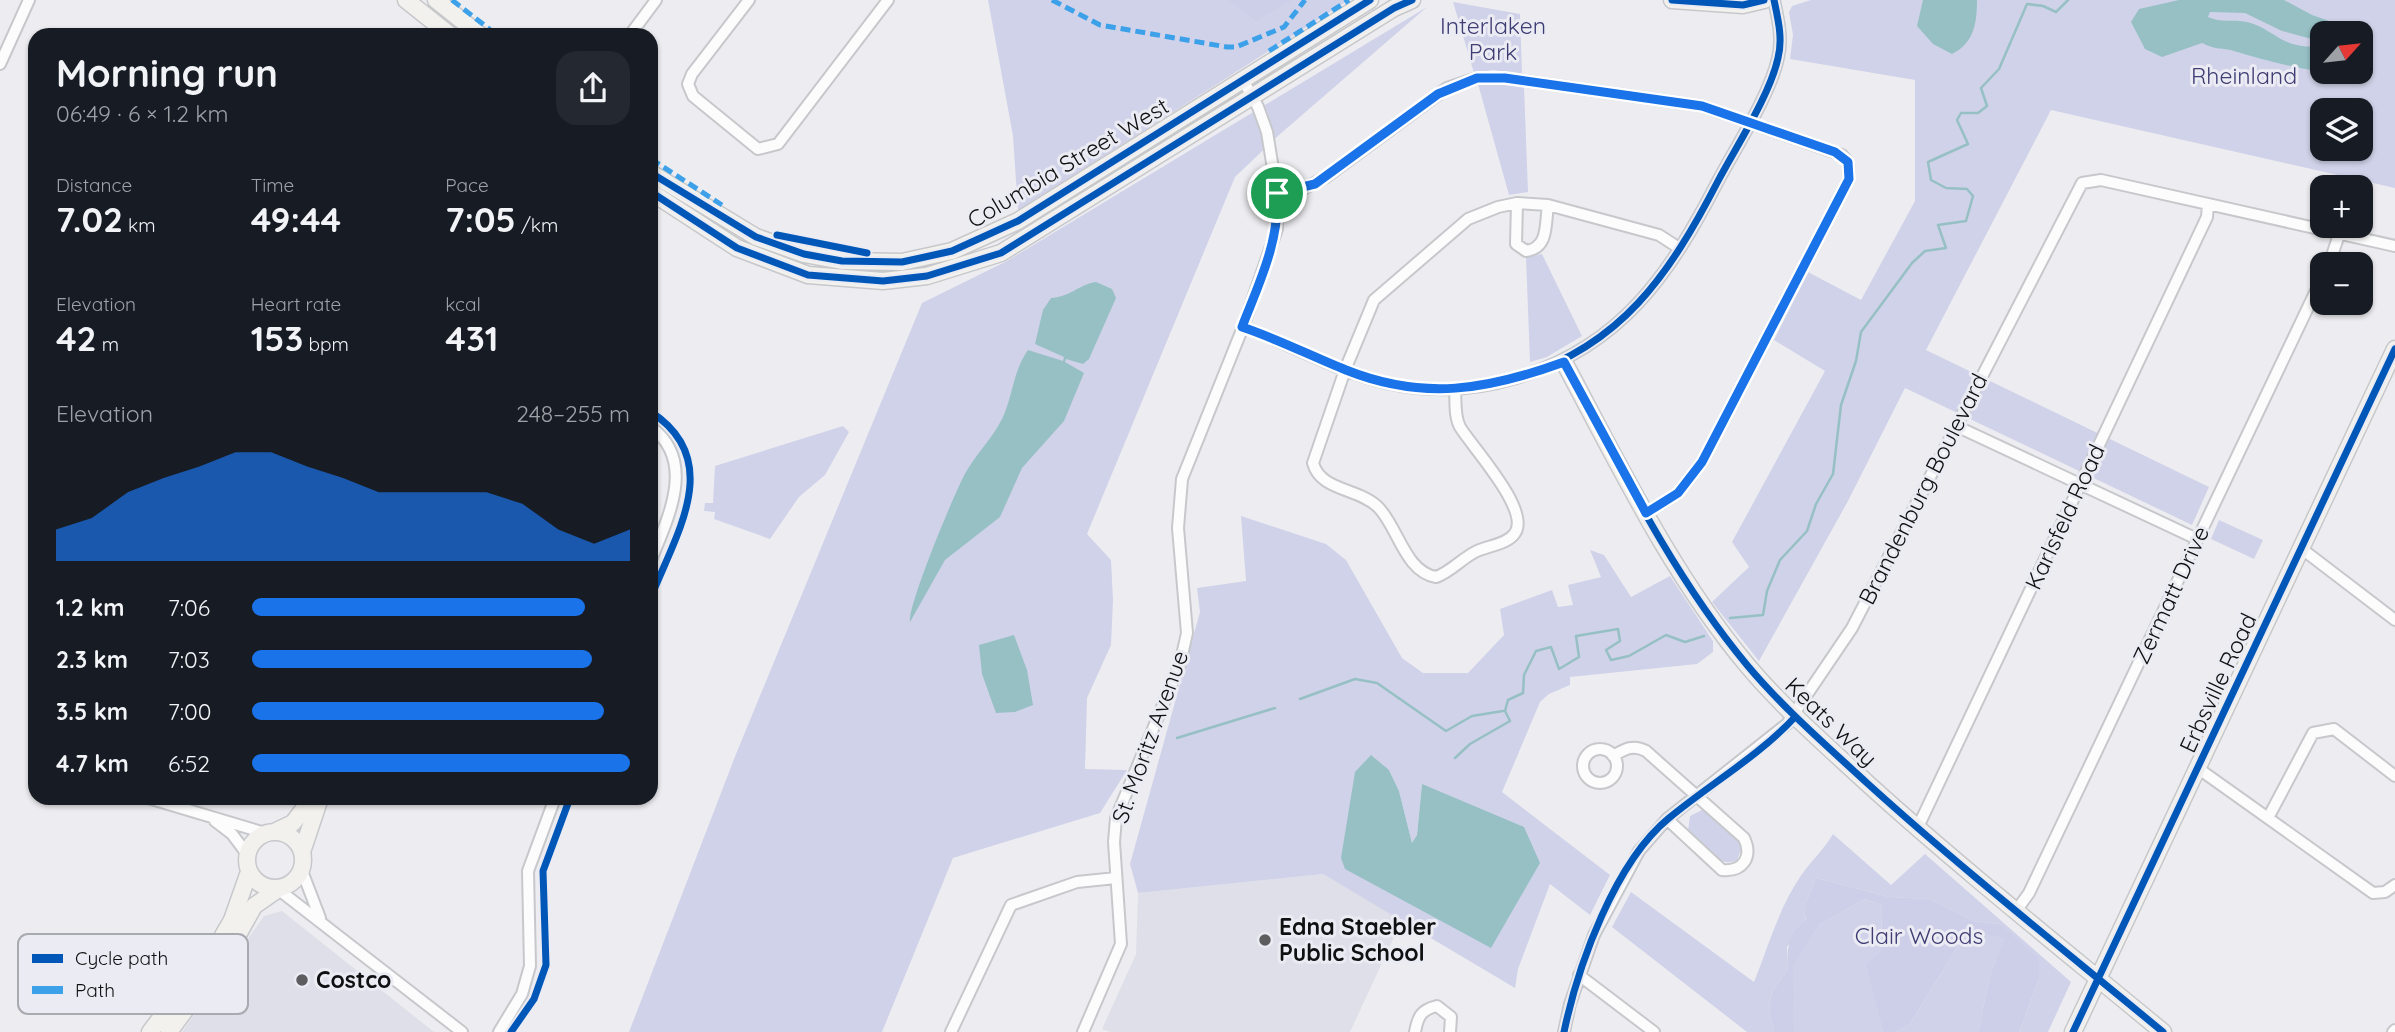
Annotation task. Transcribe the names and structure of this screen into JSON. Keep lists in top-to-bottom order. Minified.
{"streets":{"main road":["Columbia Street West","Erbsville Road","Keats Way"],"street":["Brandenburg Boulevard","Karlsfeld Road","Zermatt Drive","St. Moritz Avenue"]},"crossings":[["Columbia Street West","St. Moritz Avenue"],["Brandenburg Boulevard","Karlsfeld Road"],["Brandenburg Boulevard","Keats Way"],["Karlsfeld Road","Keats Way"],["Zermatt Drive","Keats Way"],["Erbsville Road","Keats Way"]],"parks":["Interlaken Park","Rheinland","Clair Woods"],"places":["Edna Staebler Public School","Costco"],"legend":["Cycle path","Path"],"north":"top right","page":{"map_buttons":["+","−"],"heading":["Morning run","06:49 · 6 × 1.2 km"],"stats":[["Distance","7.02 km"],["Time","49:44"],["Pace","7:05 /km"],["Elevation","42 m"],["Heart rate","153 bpm"],["kcal","431"]],"chart":["Elevation","248–255 m"],"list":[{"name":"1.2 km","note":"7:06"},{"name":"2.3 km","note":"7:03"},{"name":"3.5 km","note":"7:00"},{"name":"4.7 km","note":"6:52"}]}}
